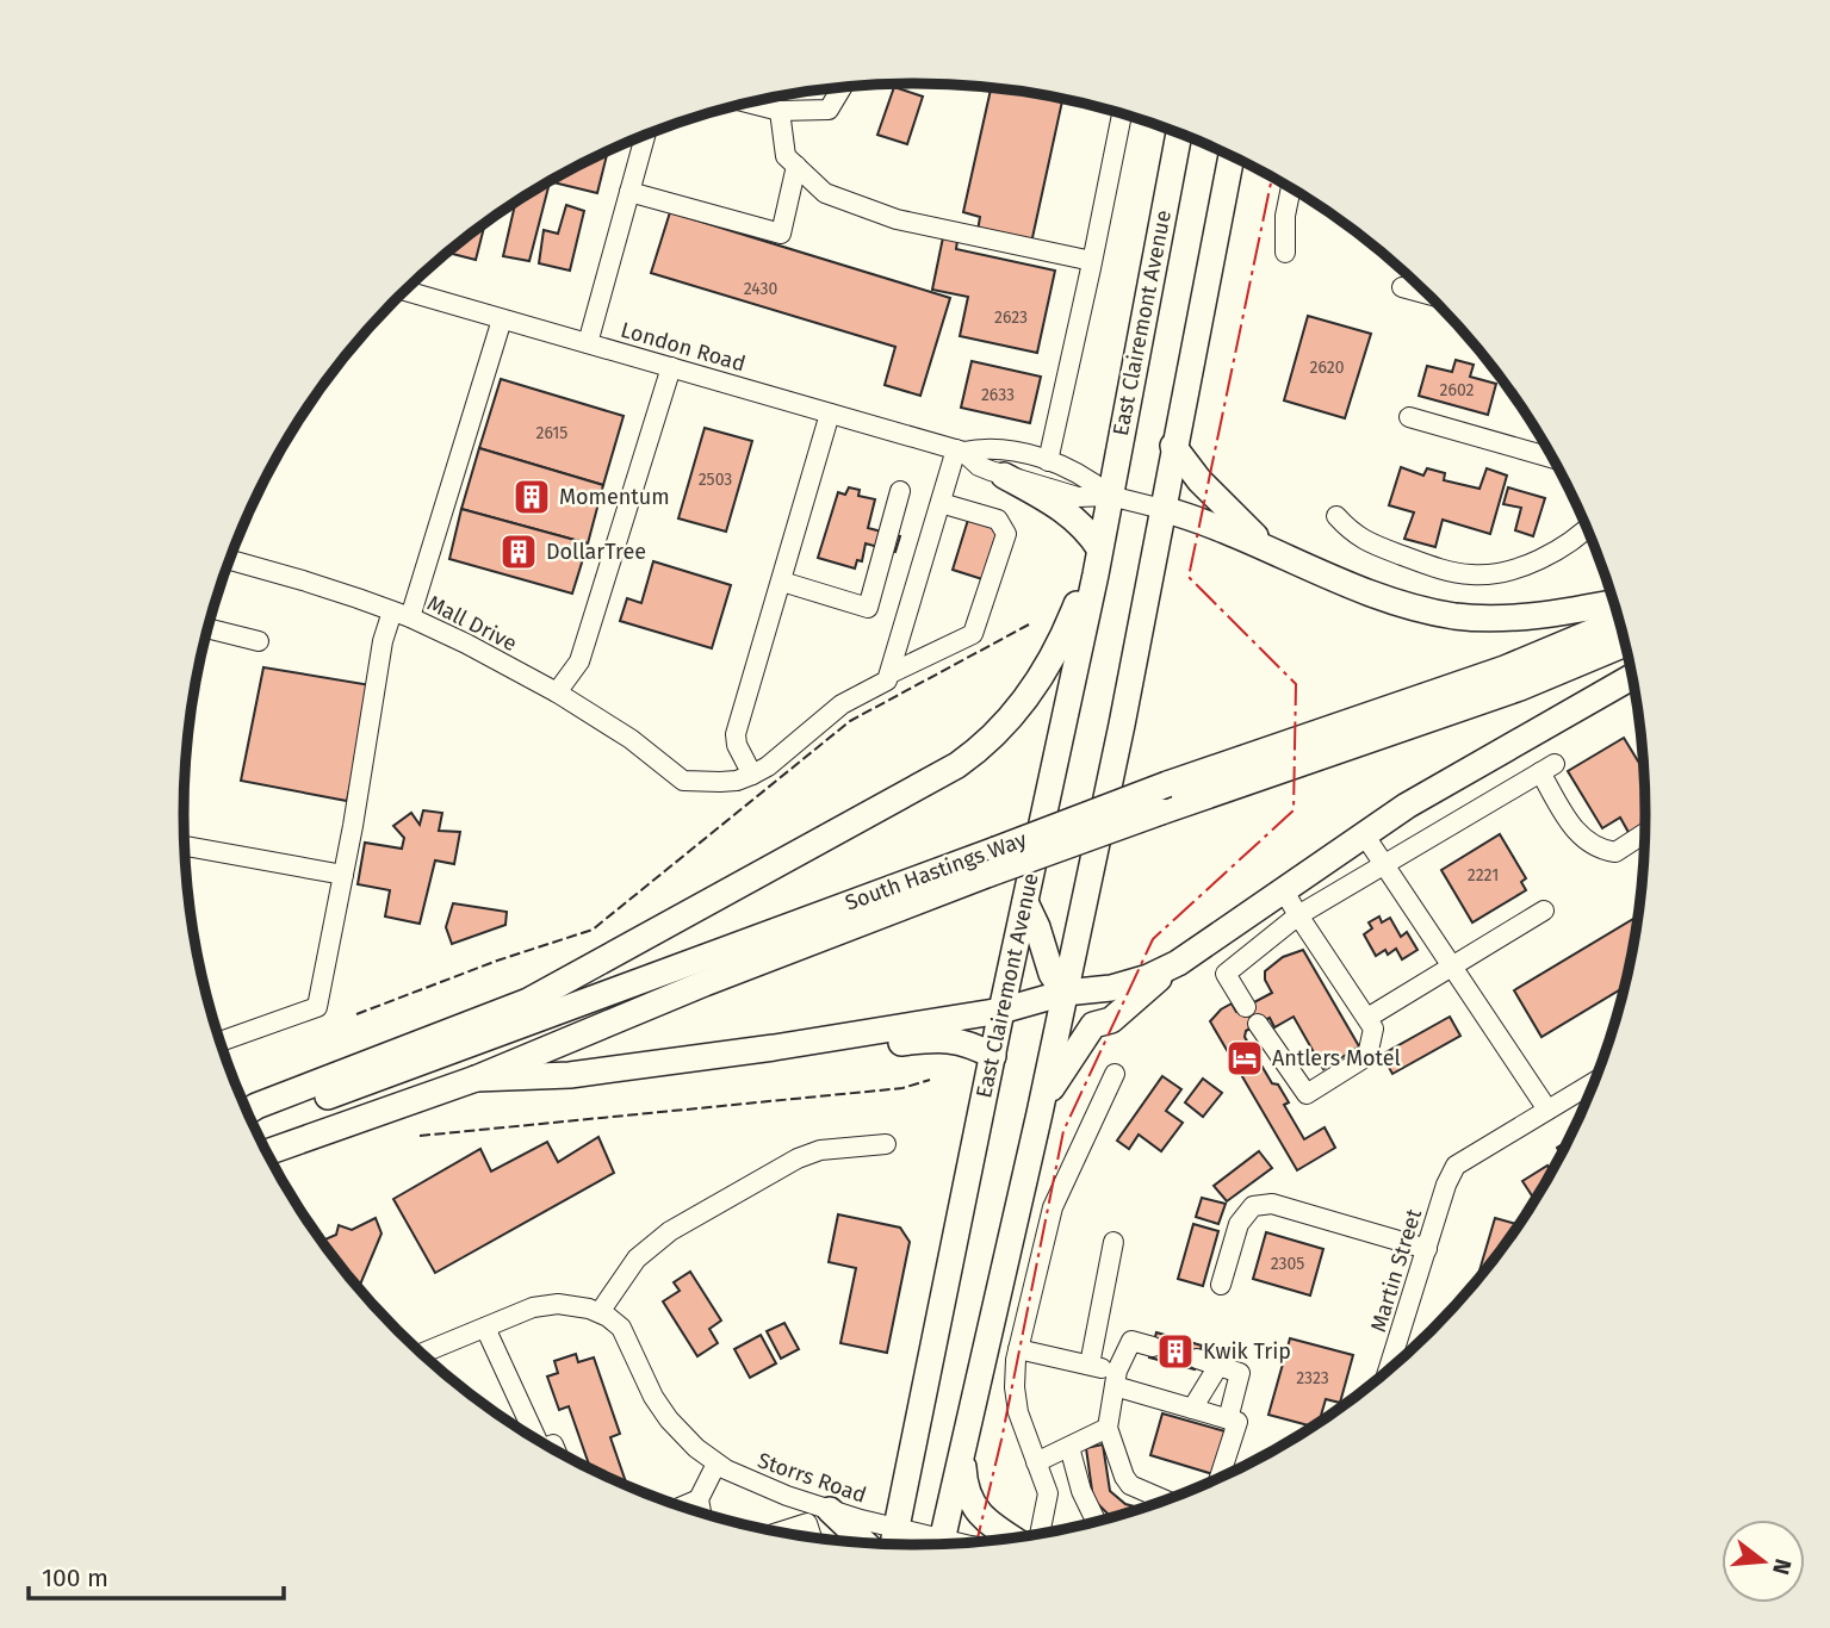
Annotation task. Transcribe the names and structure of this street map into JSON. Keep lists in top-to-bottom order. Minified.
{"streets":{"main road":["East Clairemont Avenue","South Hastings Way"],"street":["London Road","Mall Drive","Martin Street","Storrs Road"]},"crossings":[["East Clairemont Avenue","London Road"],["East Clairemont Avenue","Storrs Road"]],"places":{"building":["Momentum","DollarTree","Kwik Trip"],"hotel":["Antlers Motel"]},"house_numbers":["2430","2623","2620","2602","2633","2615","2503","2221","2305","2323"],"scale_bar":"100 m","north":"right"}
